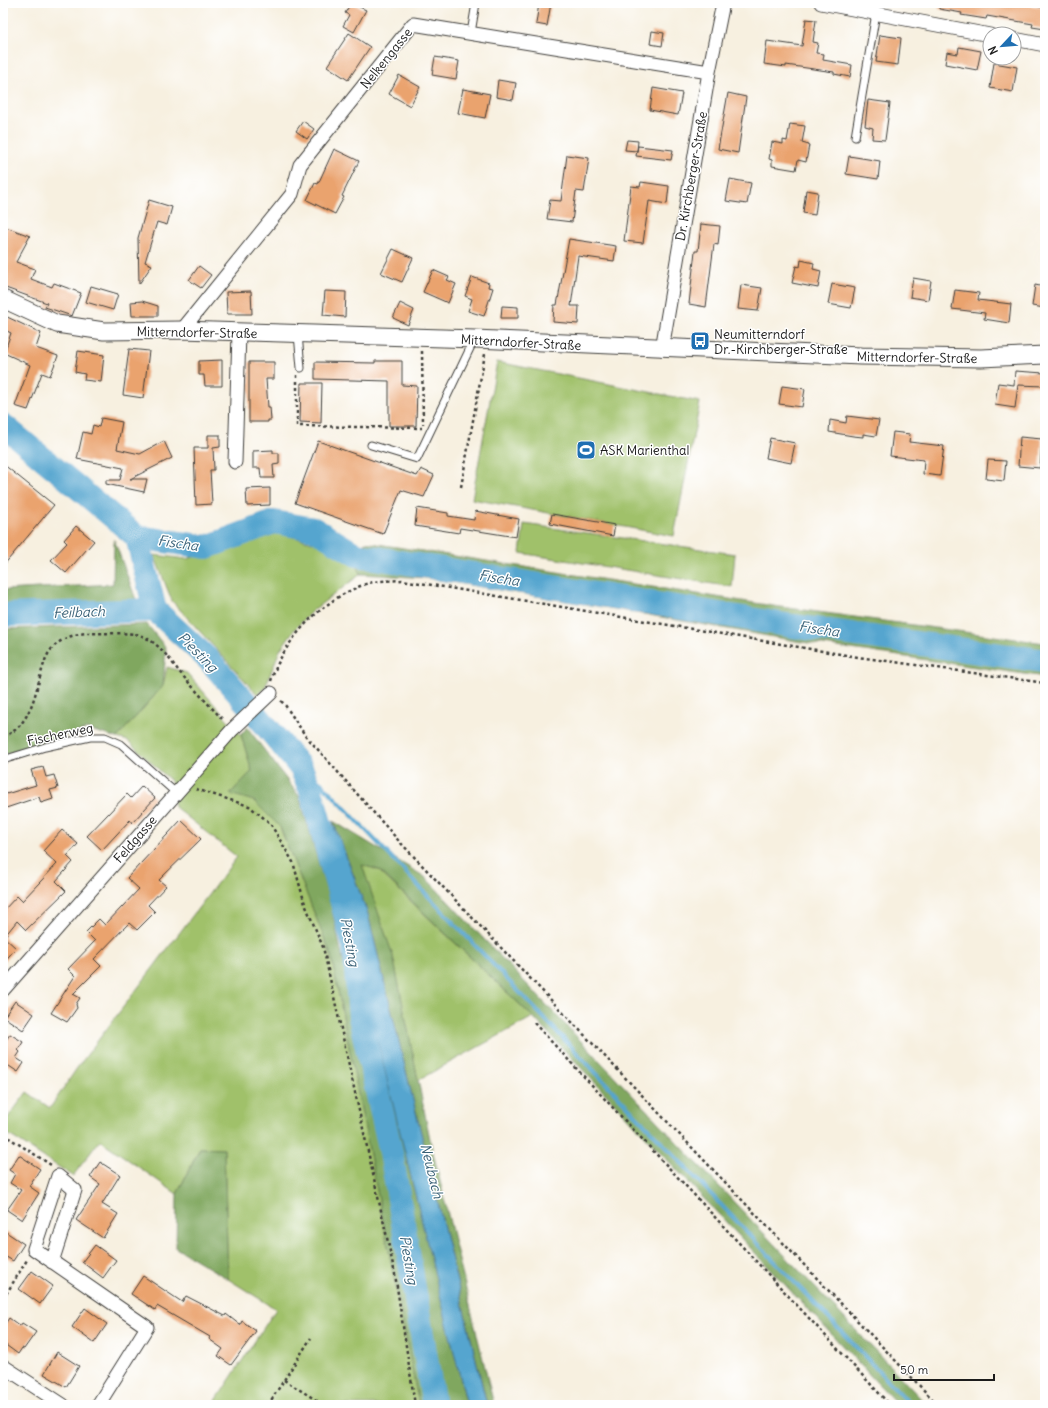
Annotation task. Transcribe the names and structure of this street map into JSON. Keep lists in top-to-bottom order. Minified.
{"streets":{"street":["Nelkengasse","Dr. Kirchberger-Straße","Mitterndorfer-Straße","Feldgasse"],"lane":["Fischerweg"]},"crossings":[["Nelkengasse","Dr. Kirchberger-Straße"],["Nelkengasse","Mitterndorfer-Straße"],["Dr. Kirchberger-Straße","Mitterndorfer-Straße"],["Fischerweg","Feldgasse"]],"water":["Fischa","Feilbach","Piesting","Neubach"],"places":{"bus stop":["Neumitterndorf Dr.-Kirchberger-Straße"],"sports":["ASK Marienthal"]},"scale_bar":"50 m","north":"bottom left"}
